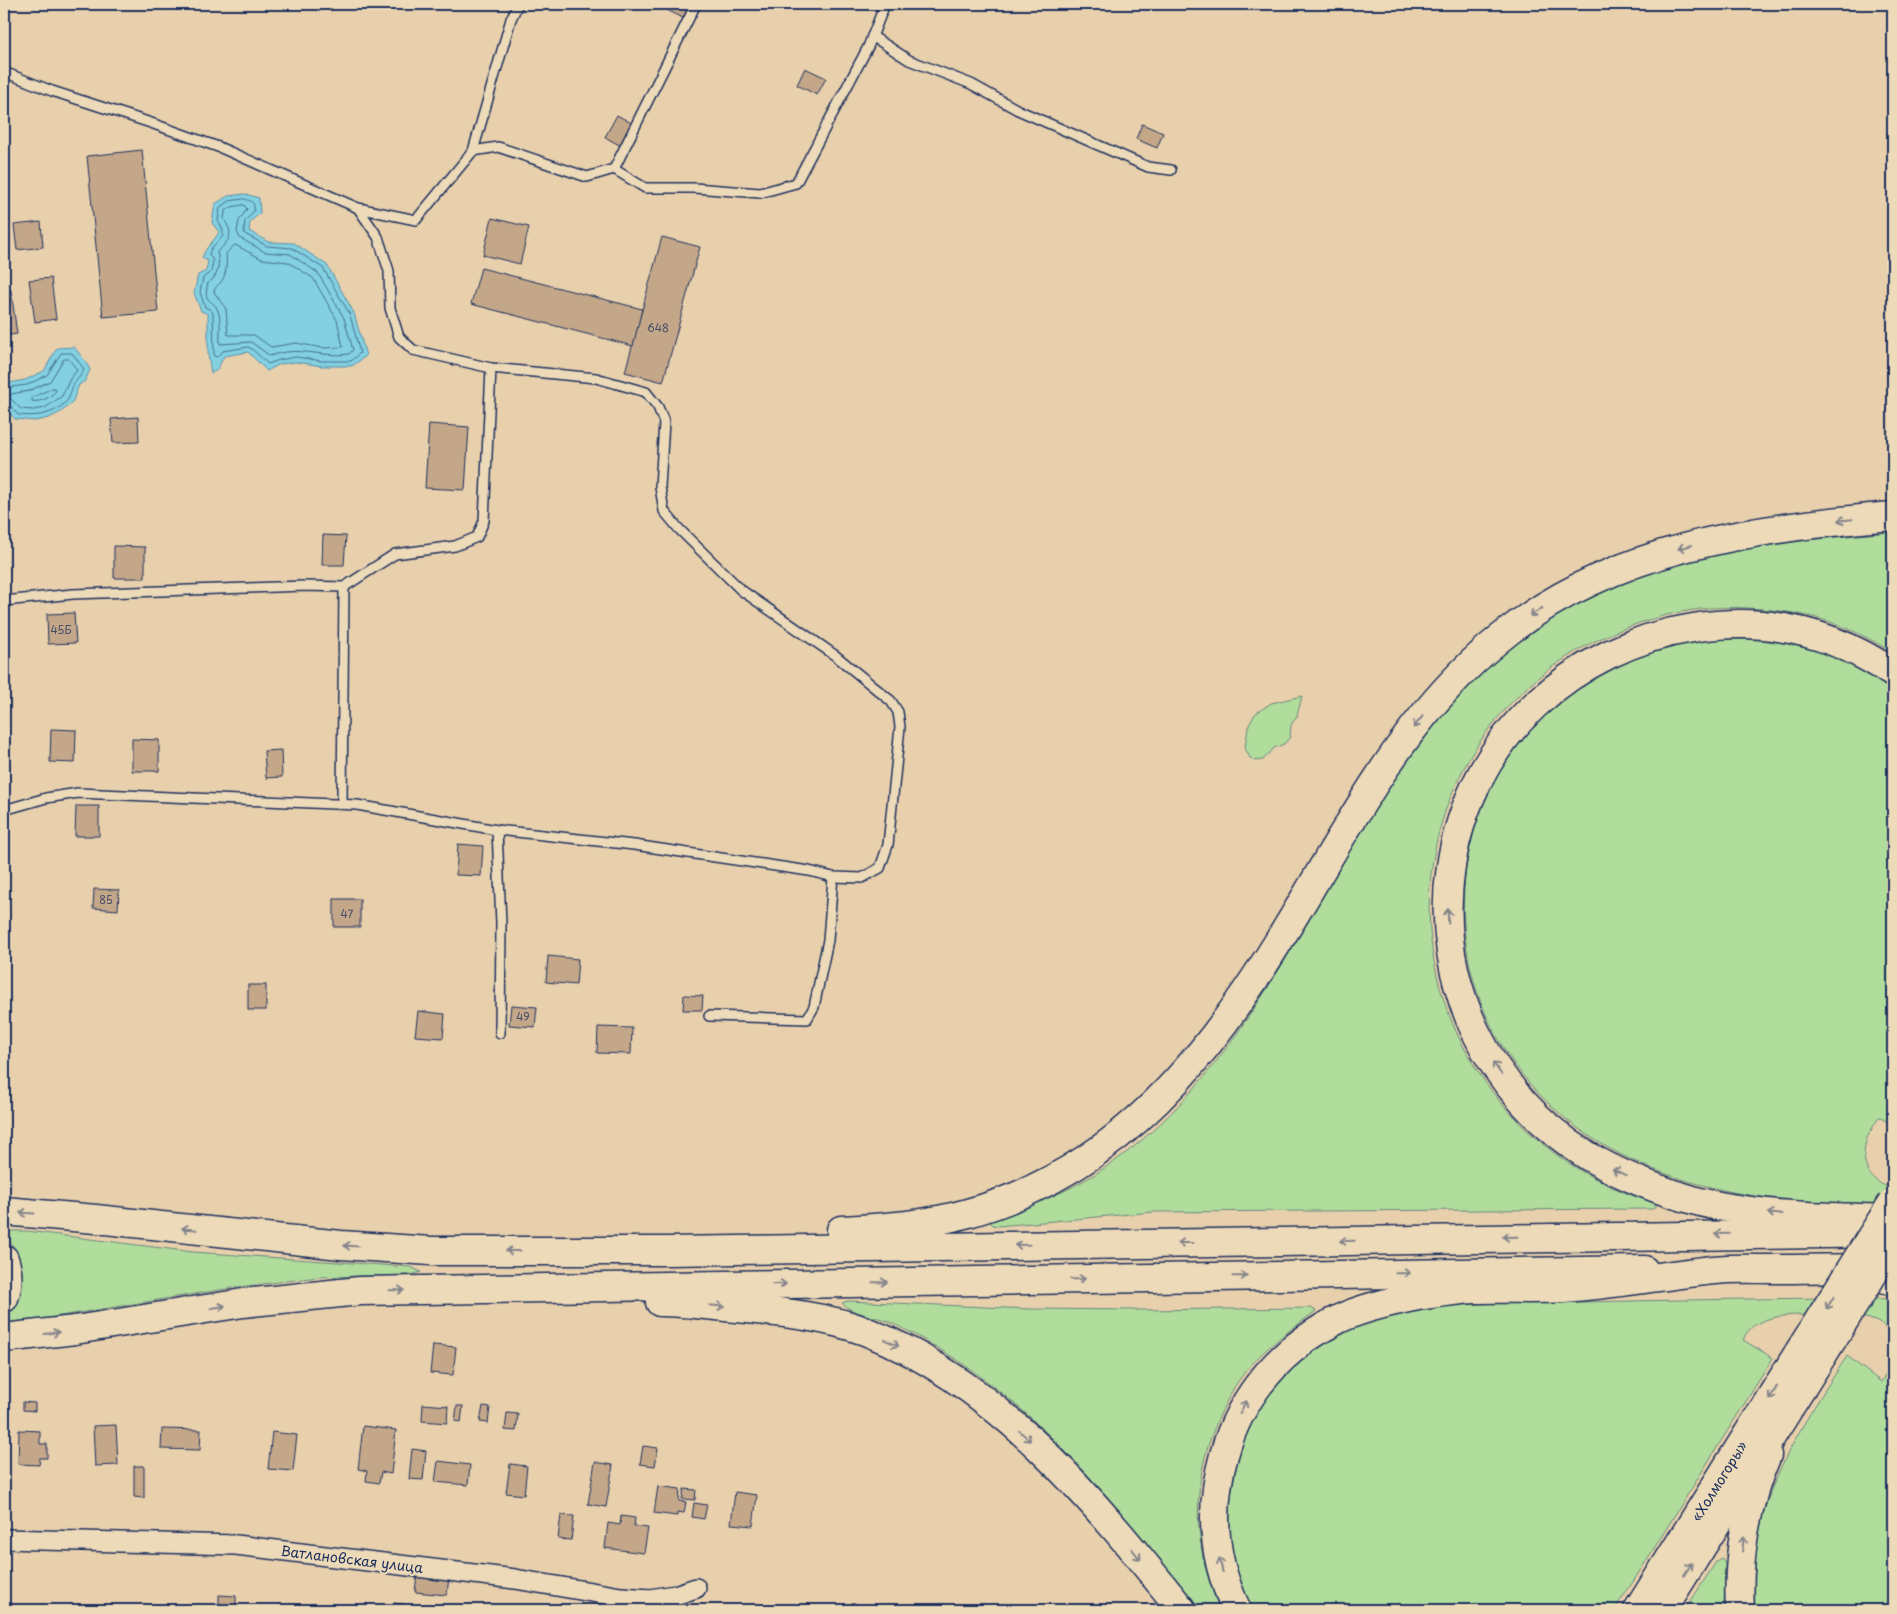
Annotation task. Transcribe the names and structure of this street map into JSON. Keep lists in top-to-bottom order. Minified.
{"streets":{"main road":["«Холмогоры»"],"street":["Ватлановская улица"]},"house_numbers":["648","45Б","85","47","49"]}
